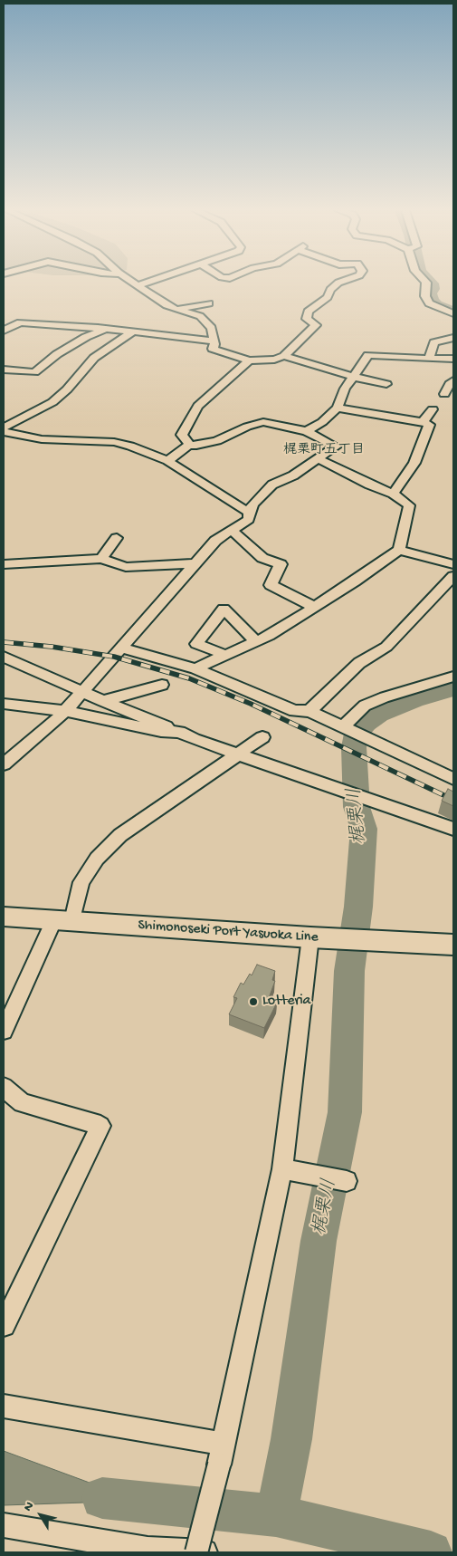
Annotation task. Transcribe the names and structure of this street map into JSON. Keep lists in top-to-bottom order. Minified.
{"streets":{"main road":["Shimonoseki Port Yasuoka Line"]},"districts":["梶栗町五丁目"],"water":["梶栗川"],"places":["Lotteria"],"north":"top left"}
